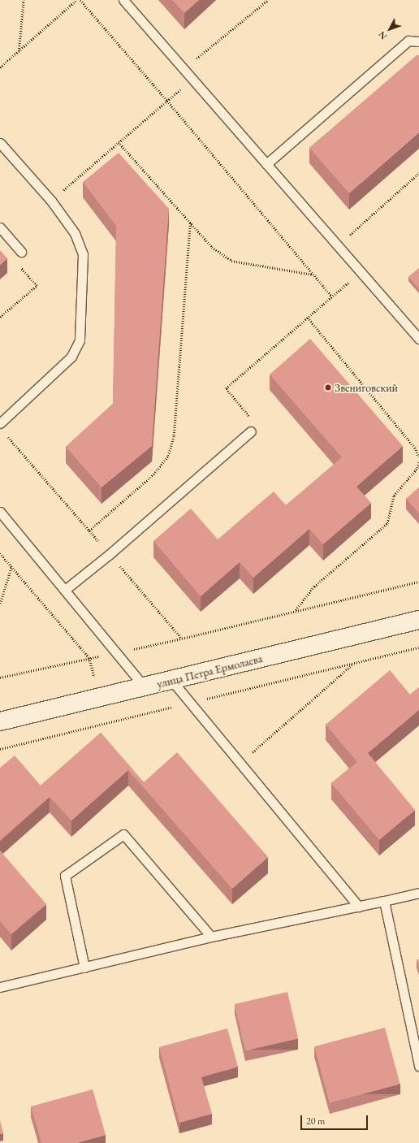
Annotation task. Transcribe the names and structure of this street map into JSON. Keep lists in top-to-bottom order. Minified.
{"streets":{"street":["улица Петра Ермолаева"]},"places":["Звениговский"],"scale_bar":"20 m","north":"bottom left"}
